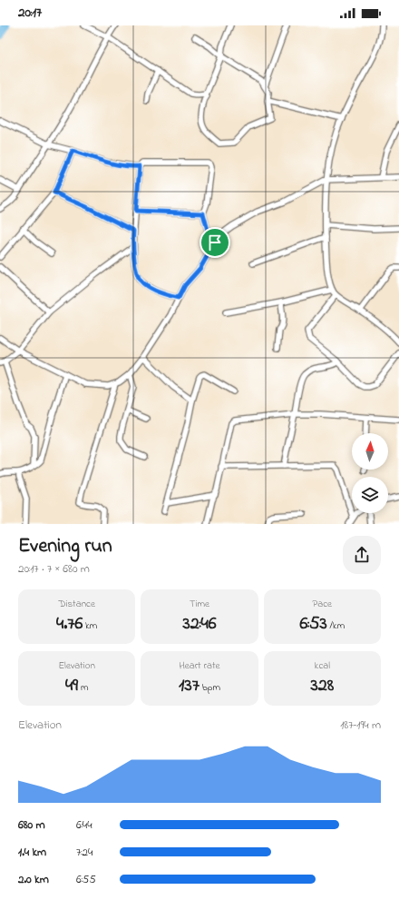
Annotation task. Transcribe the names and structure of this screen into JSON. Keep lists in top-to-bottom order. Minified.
{"north":"top","page":{"status":"20:17","heading":["Evening run","20:17 · 7 × 680 m"],"stats":[["Distance","4.76 km"],["Time","32:46"],["Pace","6:53 /km"],["Elevation","49 m"],["Heart rate","137 bpm"],["kcal","328"]],"chart":["Elevation","187–194 m"],"list":[{"name":"680 m","note":"6:44"},{"name":"1.4 km","note":"7:24"},{"name":"2.0 km","note":"6:55"}]}}
